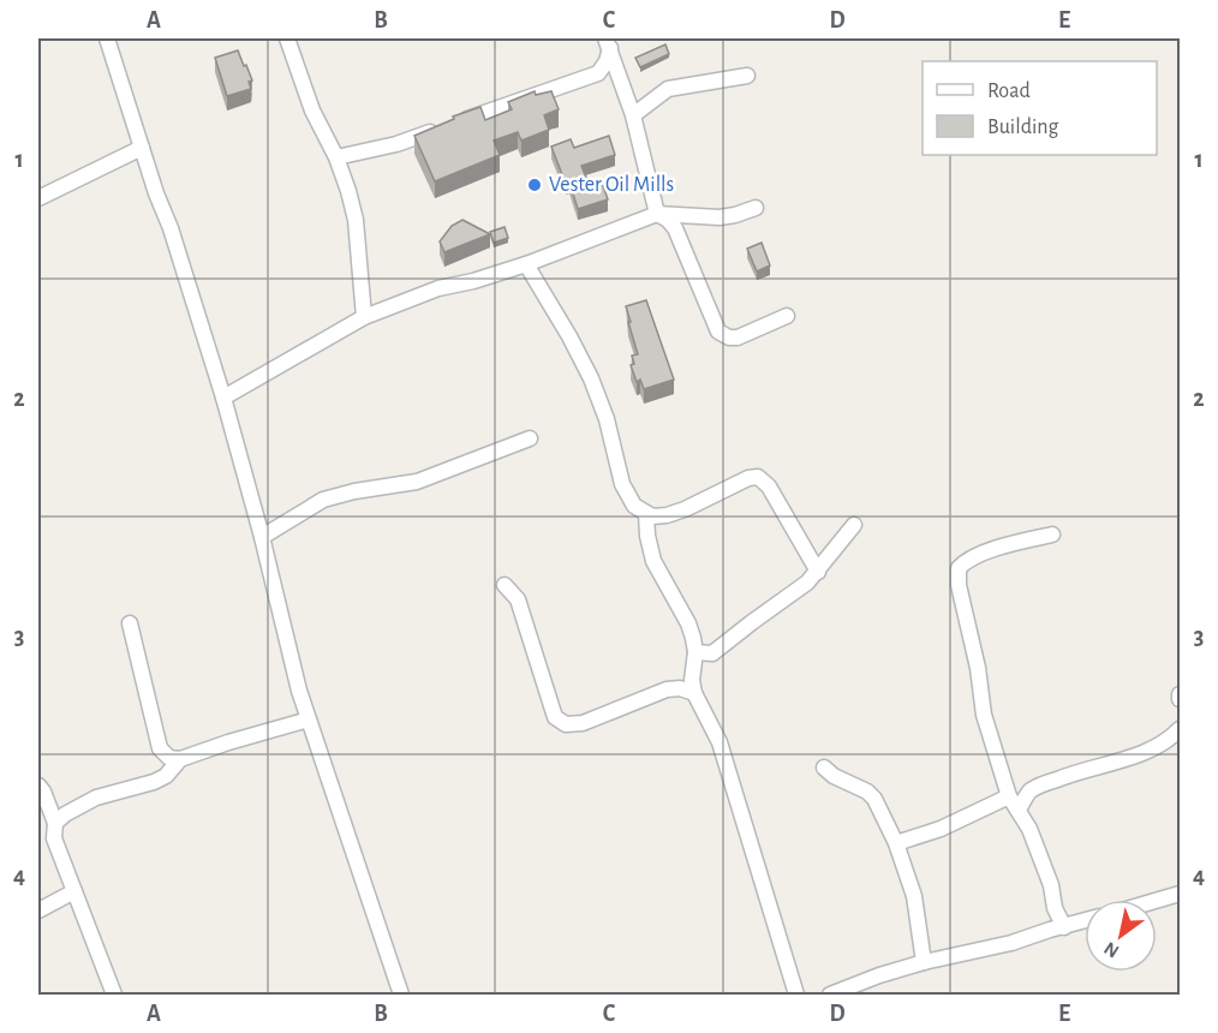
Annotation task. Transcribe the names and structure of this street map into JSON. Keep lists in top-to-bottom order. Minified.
{"places":["Vester Oil Mills"],"legend":["Road","Building"],"north":"bottom left","grid":{"columns":["A","B","C","D","E"],"rows":["1","2","3","4"]}}
